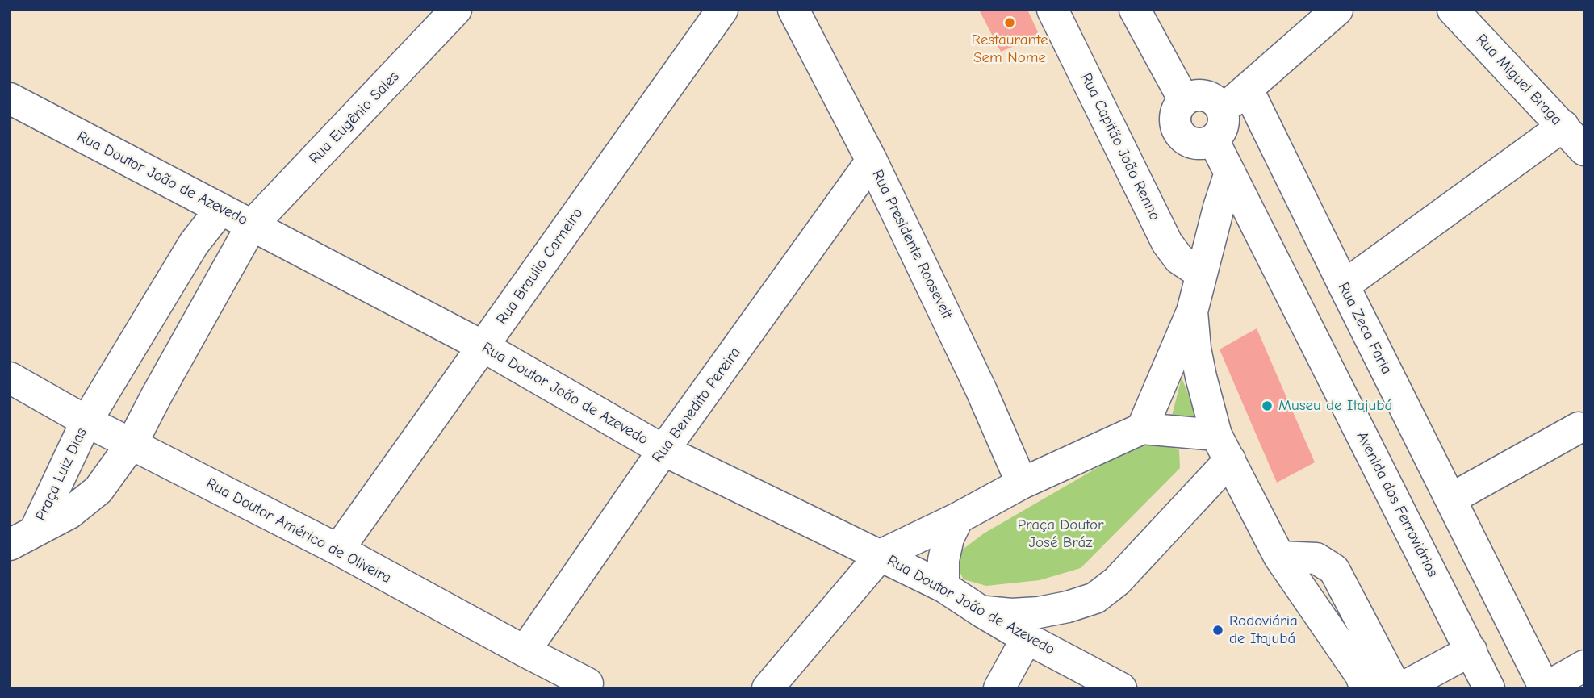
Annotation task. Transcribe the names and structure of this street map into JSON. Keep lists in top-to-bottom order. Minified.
{"streets":{"street":["Rua Miguel Braga","Rua Eugênio Sales","Rua Capitão João Renno","Rua Doutor João de Azevedo","Rua Presidente Roosevelt","Rua Braulio Carneiro","Rua Zeca Faria","Rua Benedito Pereira","Praça Luiz Dias","Avenida dos Ferroviários","Rua Doutor Américo de Oliveira"]},"crossings":[["Rua Eugênio Sales","Rua Doutor João de Azevedo"],["Rua Eugênio Sales","Praça Luiz Dias"],["Rua Doutor João de Azevedo","Rua Braulio Carneiro"],["Rua Doutor João de Azevedo","Rua Benedito Pereira"],["Rua Doutor João de Azevedo","Praça Luiz Dias"],["Rua Presidente Roosevelt","Rua Benedito Pereira"],["Rua Braulio Carneiro","Rua Doutor Américo de Oliveira"],["Rua Benedito Pereira","Rua Doutor Américo de Oliveira"],["Praça Luiz Dias","Rua Doutor Américo de Oliveira"]],"parks":["Praça Doutor José Bráz"],"places":["Restaurante Sem Nome","Museu de Itajubá","Rodoviária de Itajubá"]}
